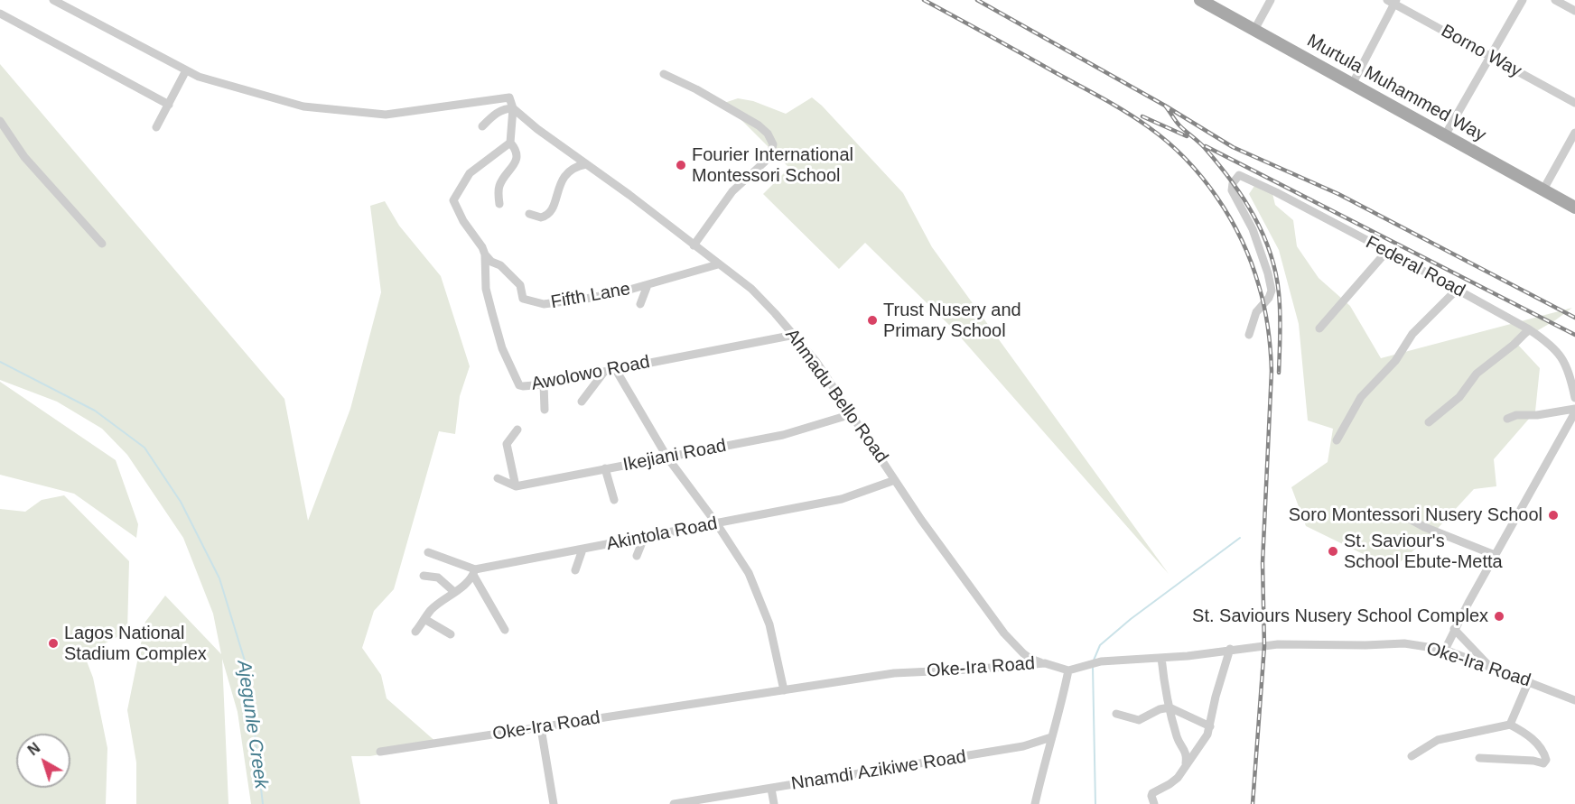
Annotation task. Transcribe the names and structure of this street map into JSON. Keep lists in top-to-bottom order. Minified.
{"streets":{"main road":["Murtula Muhammed Way"],"street":["Borno Way","Federal Road","Fifth Lane","Awolowo Road","Ahmadu Bello Road","Ikejiani Road","Akintola Road","Oke-Ira Road","Nnamdi Azikiwe Road"]},"crossings":[["Fifth Lane","Awolowo Road"],["Fifth Lane","Ahmadu Bello Road"],["Awolowo Road","Ahmadu Bello Road"],["Ahmadu Bello Road","Ikejiani Road"],["Ahmadu Bello Road","Akintola Road"],["Ahmadu Bello Road","Oke-Ira Road"]],"water":["Ajegunle Creek"],"places":["Fourier International Montessori School","Trust Nusery and Primary School","Soro Montessori Nusery School","St. Saviour's School Ebute-Metta","St. Saviours Nusery School Complex","Lagos National Stadium Complex"],"north":"top left"}
